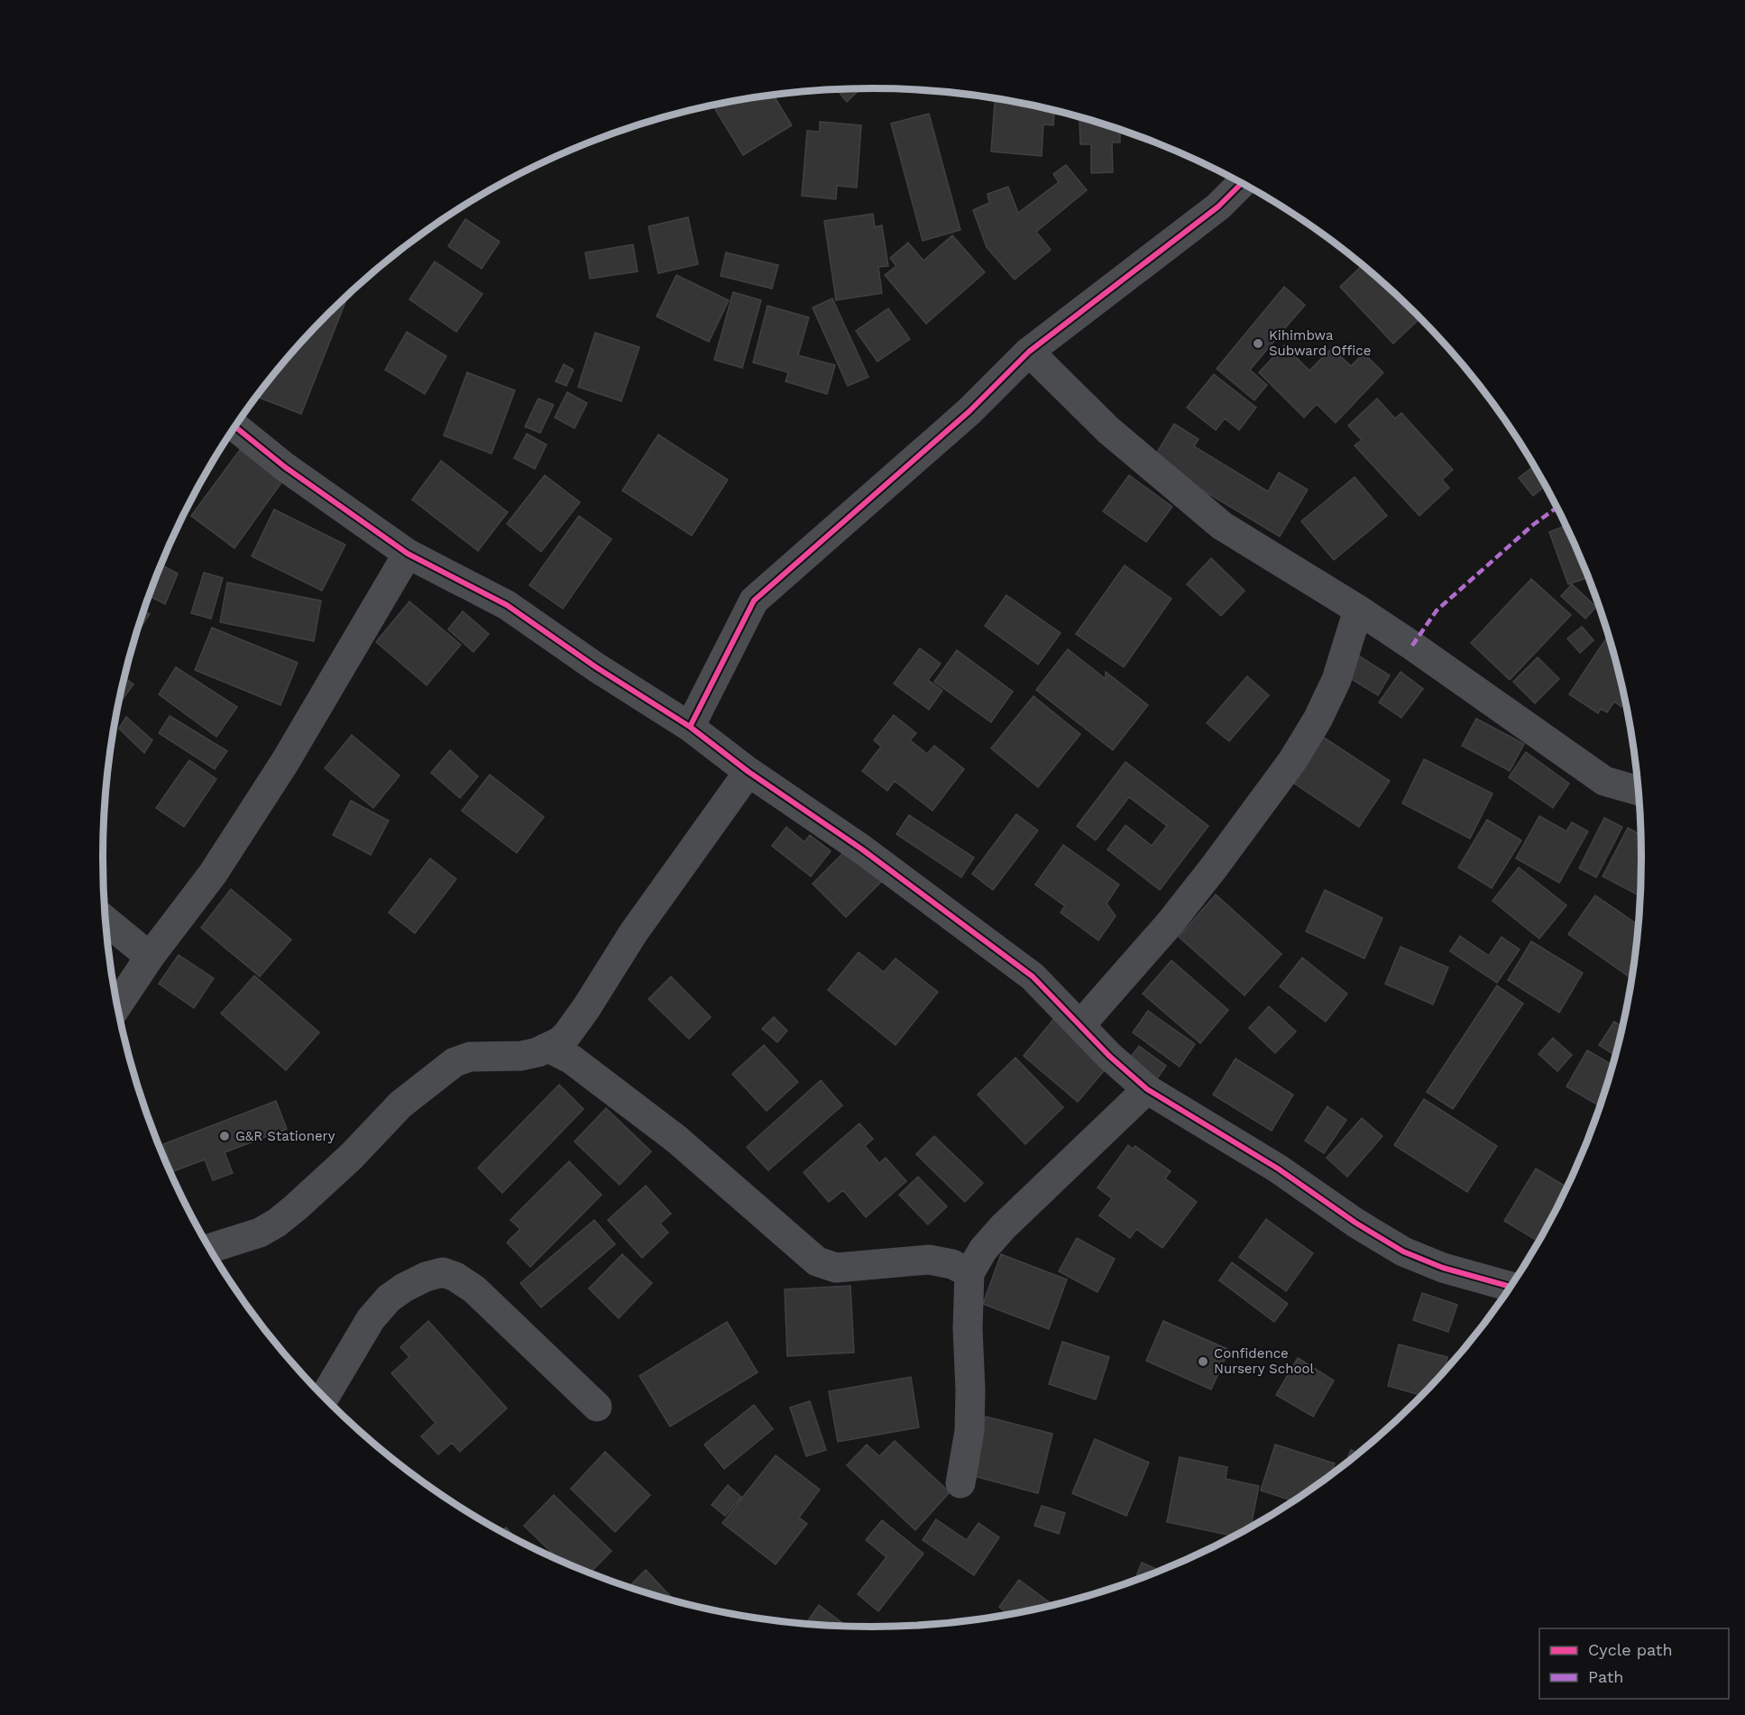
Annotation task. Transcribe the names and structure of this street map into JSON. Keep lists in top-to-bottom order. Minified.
{"places":["Kihimbwa Subward Office","G&R Stationery","Confidence Nursery School"],"legend":["Cycle path","Path"]}
